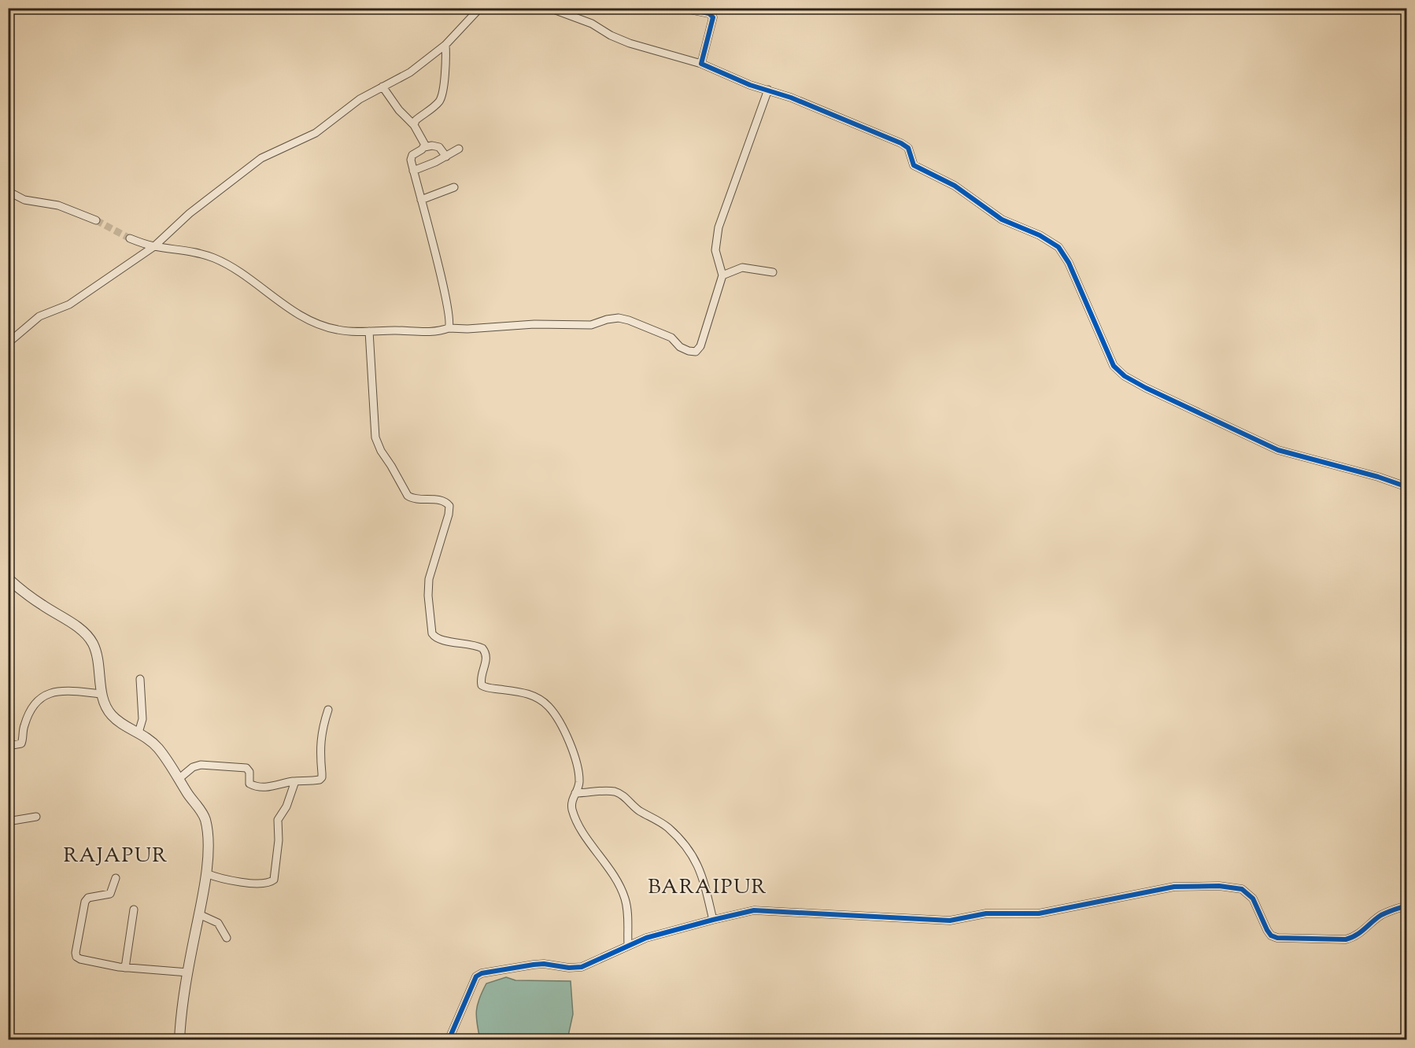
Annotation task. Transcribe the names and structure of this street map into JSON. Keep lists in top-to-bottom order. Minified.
{"districts":["RAJAPUR","BARAIPUR"]}
